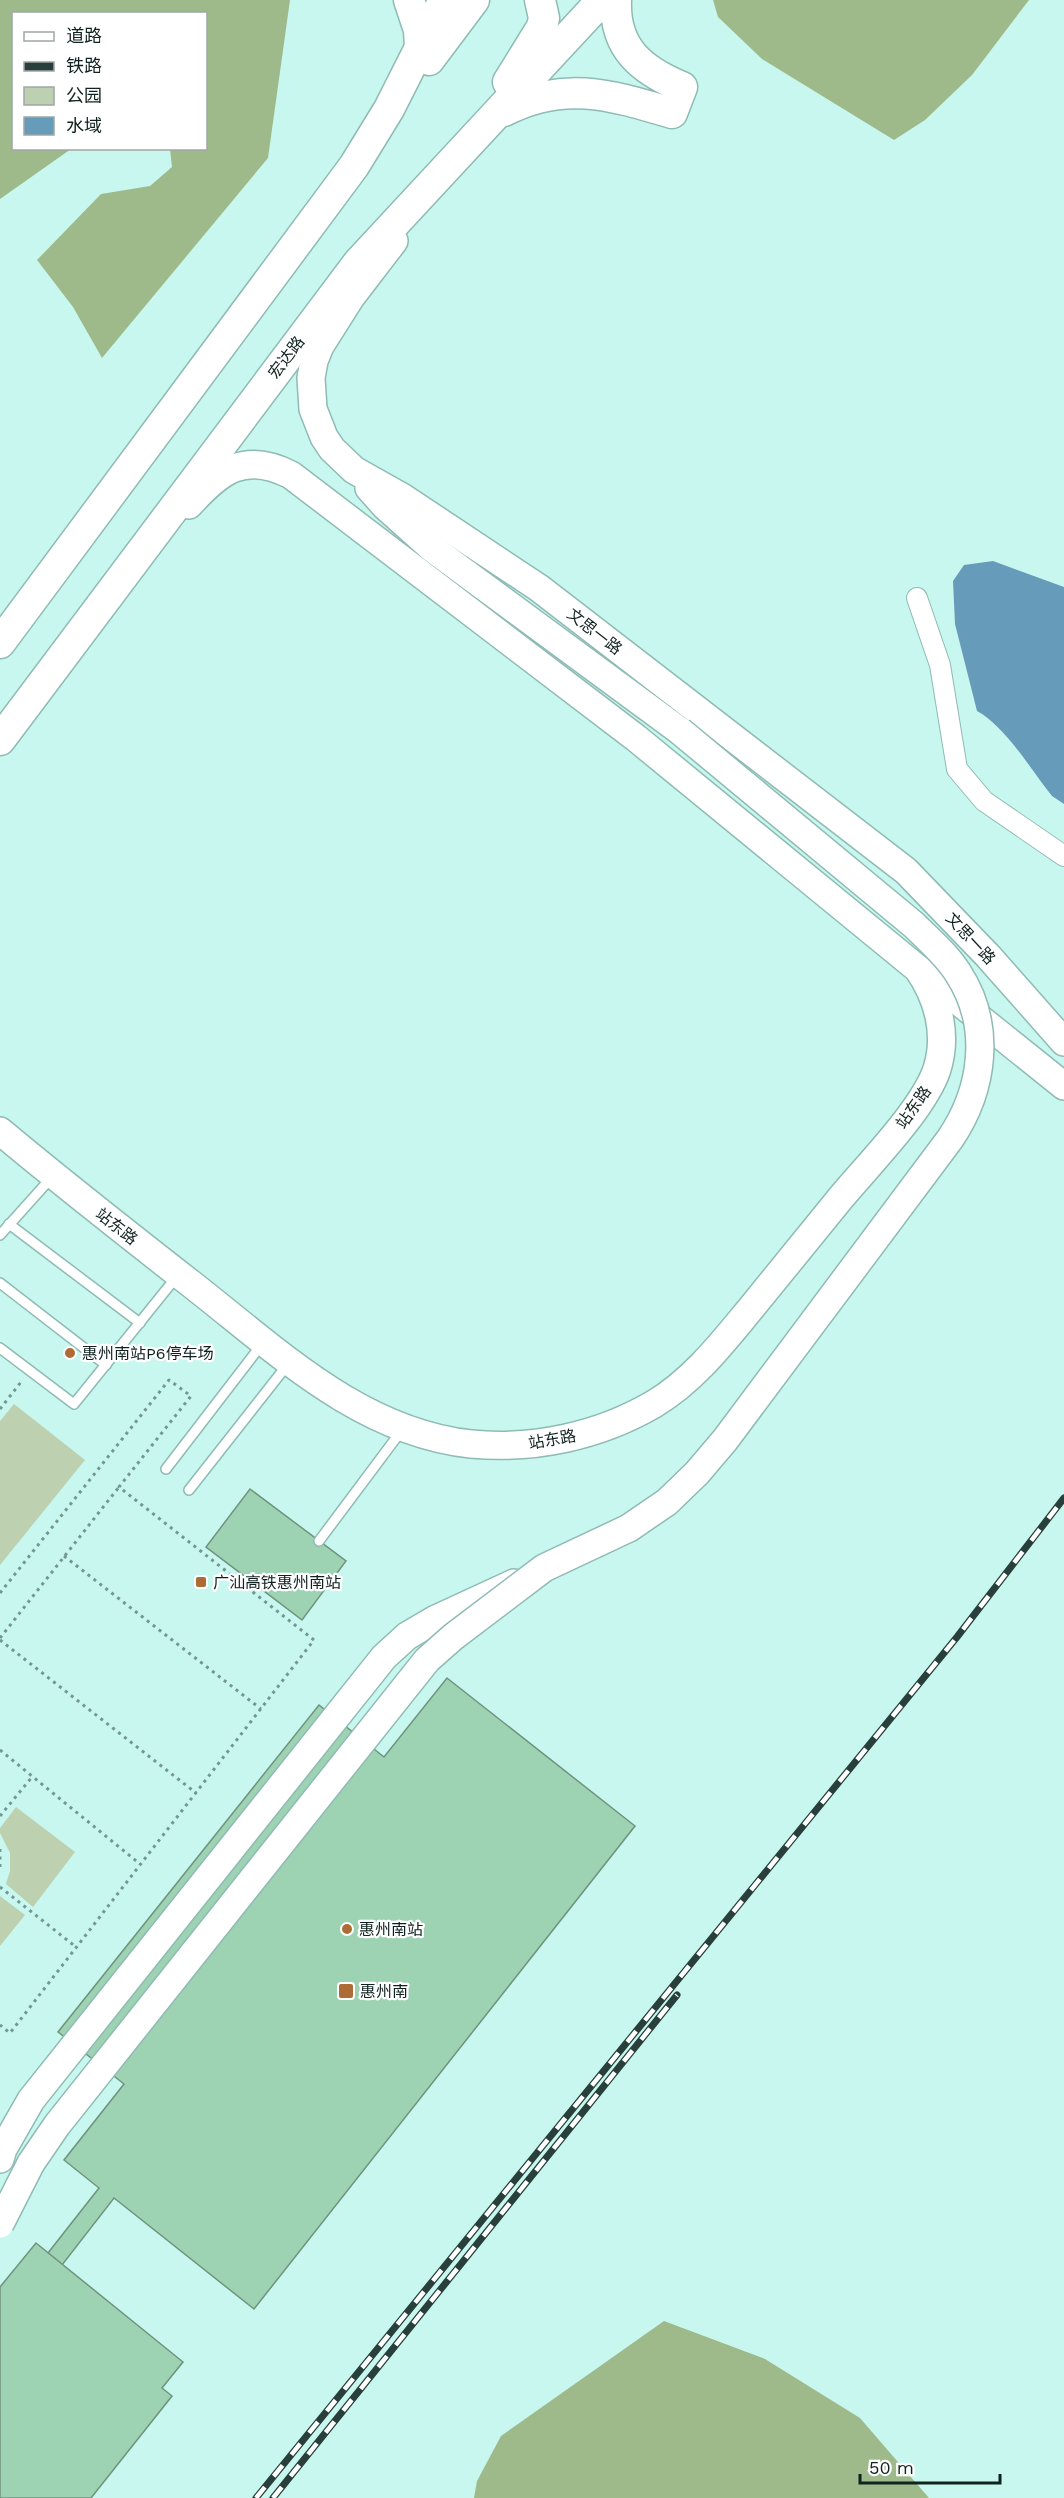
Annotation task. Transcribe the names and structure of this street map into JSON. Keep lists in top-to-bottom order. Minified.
{"streets":{"main road":["宏达路"],"street":["文思一路","站东路"]},"crossings":[["宏达路","文思一路"]],"places":{"other":["惠州南站P6停车场","惠州南站"],"transit":["广汕高铁惠州南站","惠州南"]},"legend":["道路","铁路","公园","水域"],"scale_bar":"50 m"}
